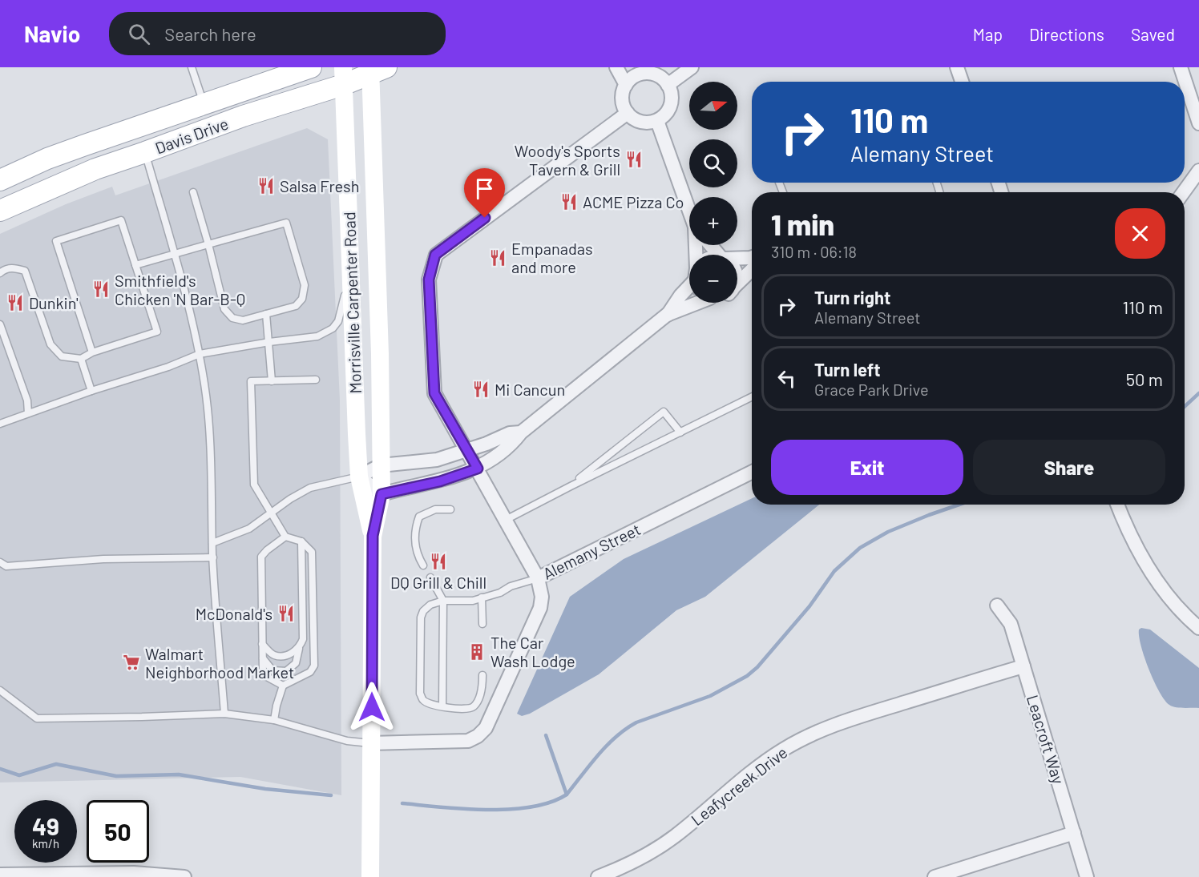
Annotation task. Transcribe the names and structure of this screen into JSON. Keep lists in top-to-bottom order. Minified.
{"streets":{"main road":["Davis Drive","Morrisville Carpenter Road"],"street":["Alemany Street","Leacroft Way","Leafycreek Drive"]},"crossings":[["Davis Drive","Morrisville Carpenter Road"],["Leacroft Way","Leafycreek Drive"]],"places":{"restaurant":["Woody's Sports Tavern & Grill","Salsa Fresh","ACME Pizza Co","Empanadas and more","Smithfield's Chicken 'N Bar-B-Q","Dunkin'","Mi Cancun","DQ Grill & Chill","McDonald's"],"building":["The Car Wash Lodge"],"supermarket":["Walmart Neighborhood Market"]},"north":"right","page":{"header":"Navio","search":"Search here","nav":["Map","Directions","Saved"],"map_buttons":["+","−"],"turn":["110 m","Alemany Street"],"heading":["1 min","310 m · 06:18"],"list":[{"name":"Turn right","note":"Alemany Street","value":"110 m"},{"name":"Turn left","note":"Grace Park Drive","value":"50 m"}],"buttons":["Exit","Share"],"speed":"49 km/h","limit":"50"}}
